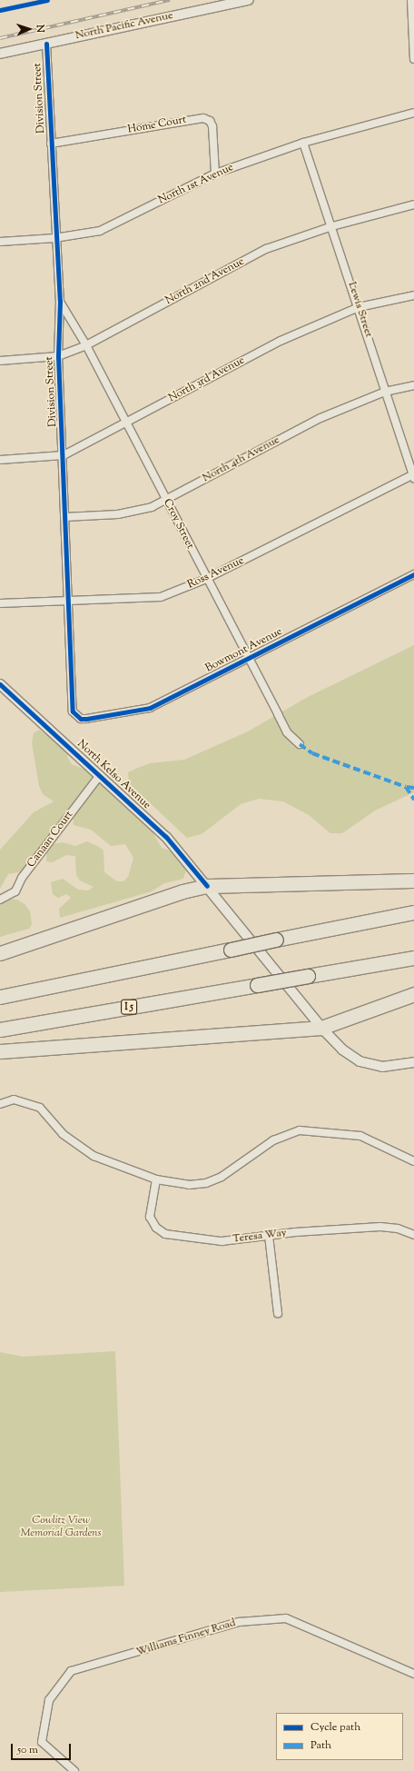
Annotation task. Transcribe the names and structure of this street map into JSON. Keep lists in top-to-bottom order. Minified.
{"streets":{"highway":["I 5"],"street":["North Pacific Avenue","Division Street","Home Court","North 1st Avenue","North 2nd Avenue","Lewis Street","North 3rd Avenue","North 4th Avenue","Croy Street","Ross Avenue","Bowmont Avenue","North Kelso Avenue","Canaan Court","Teresa Way","Williams Finney Road"]},"crossings":[["North Pacific Avenue","Division Street"],["Division Street","Home Court"],["Division Street","North 1st Avenue"],["Division Street","North 2nd Avenue"],["Division Street","North 3rd Avenue"],["Division Street","North 4th Avenue"],["Division Street","Croy Street"],["Division Street","Ross Avenue"],["Division Street","Bowmont Avenue"],["Home Court","North 1st Avenue"],["North 1st Avenue","Lewis Street"],["North 2nd Avenue","Lewis Street"],["North 2nd Avenue","Croy Street"],["Lewis Street","North 3rd Avenue"],["Lewis Street","North 4th Avenue"],["Lewis Street","Ross Avenue"],["North 3rd Avenue","Croy Street"],["North 4th Avenue","Croy Street"],["Croy Street","Ross Avenue"],["Croy Street","Bowmont Avenue"],["North Kelso Avenue","Canaan Court"]],"parks":["Cowlitz View Memorial Gardens"],"legend":["Cycle path","Path"],"scale_bar":"50 m","north":"right"}
